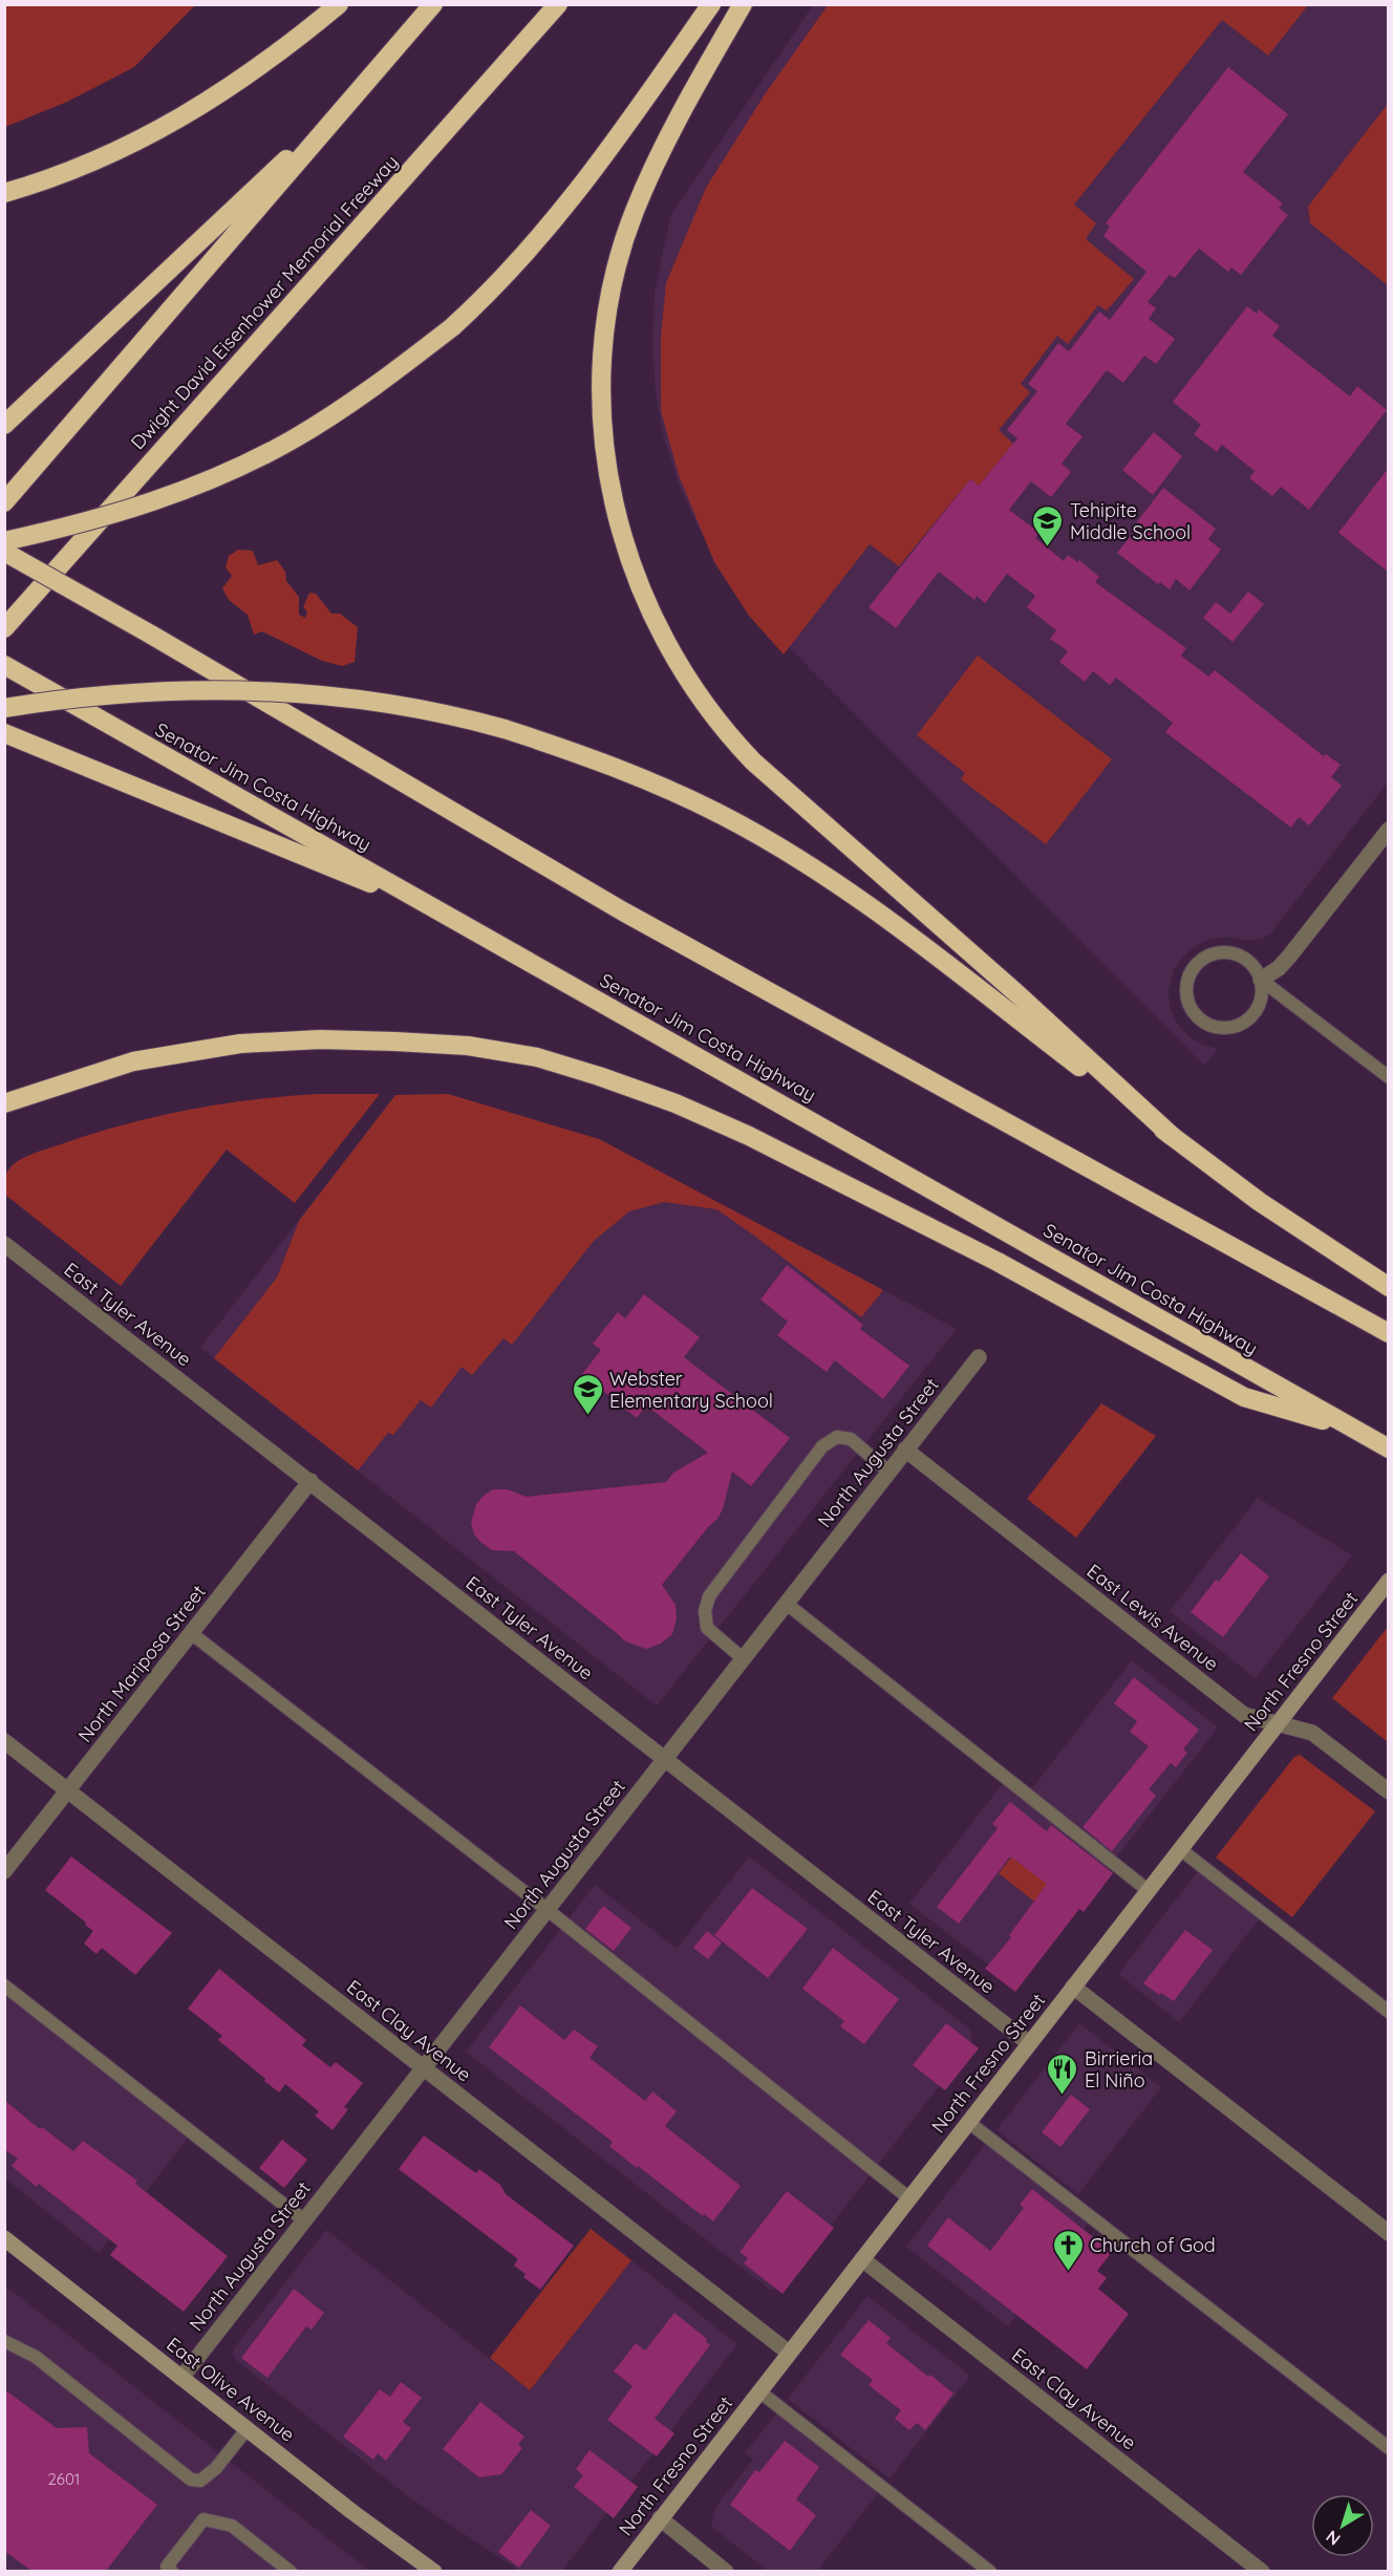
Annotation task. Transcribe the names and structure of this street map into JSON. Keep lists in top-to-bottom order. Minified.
{"streets":{"highway":["Dwight David Eisenhower Memorial Freeway","Senator Jim Costa Highway"],"main road":["North Fresno Street","East Olive Avenue"],"street":["East Tyler Avenue","North Augusta Street","East Lewis Avenue","North Mariposa Street","East Clay Avenue"]},"crossings":[["East Tyler Avenue","North Augusta Street"],["East Tyler Avenue","North Fresno Street"],["East Tyler Avenue","North Mariposa Street"],["North Augusta Street","East Lewis Avenue"],["North Augusta Street","East Clay Avenue"],["North Augusta Street","East Olive Avenue"],["East Lewis Avenue","North Fresno Street"],["North Fresno Street","East Clay Avenue"],["North Mariposa Street","East Clay Avenue"]],"places":{"school or university":["Tehipite Middle School","Webster Elementary School"],"restaurant":["Birrieria El Niño"],"church":["Church of God"]},"house_numbers":["2601"],"north":"bottom left"}
